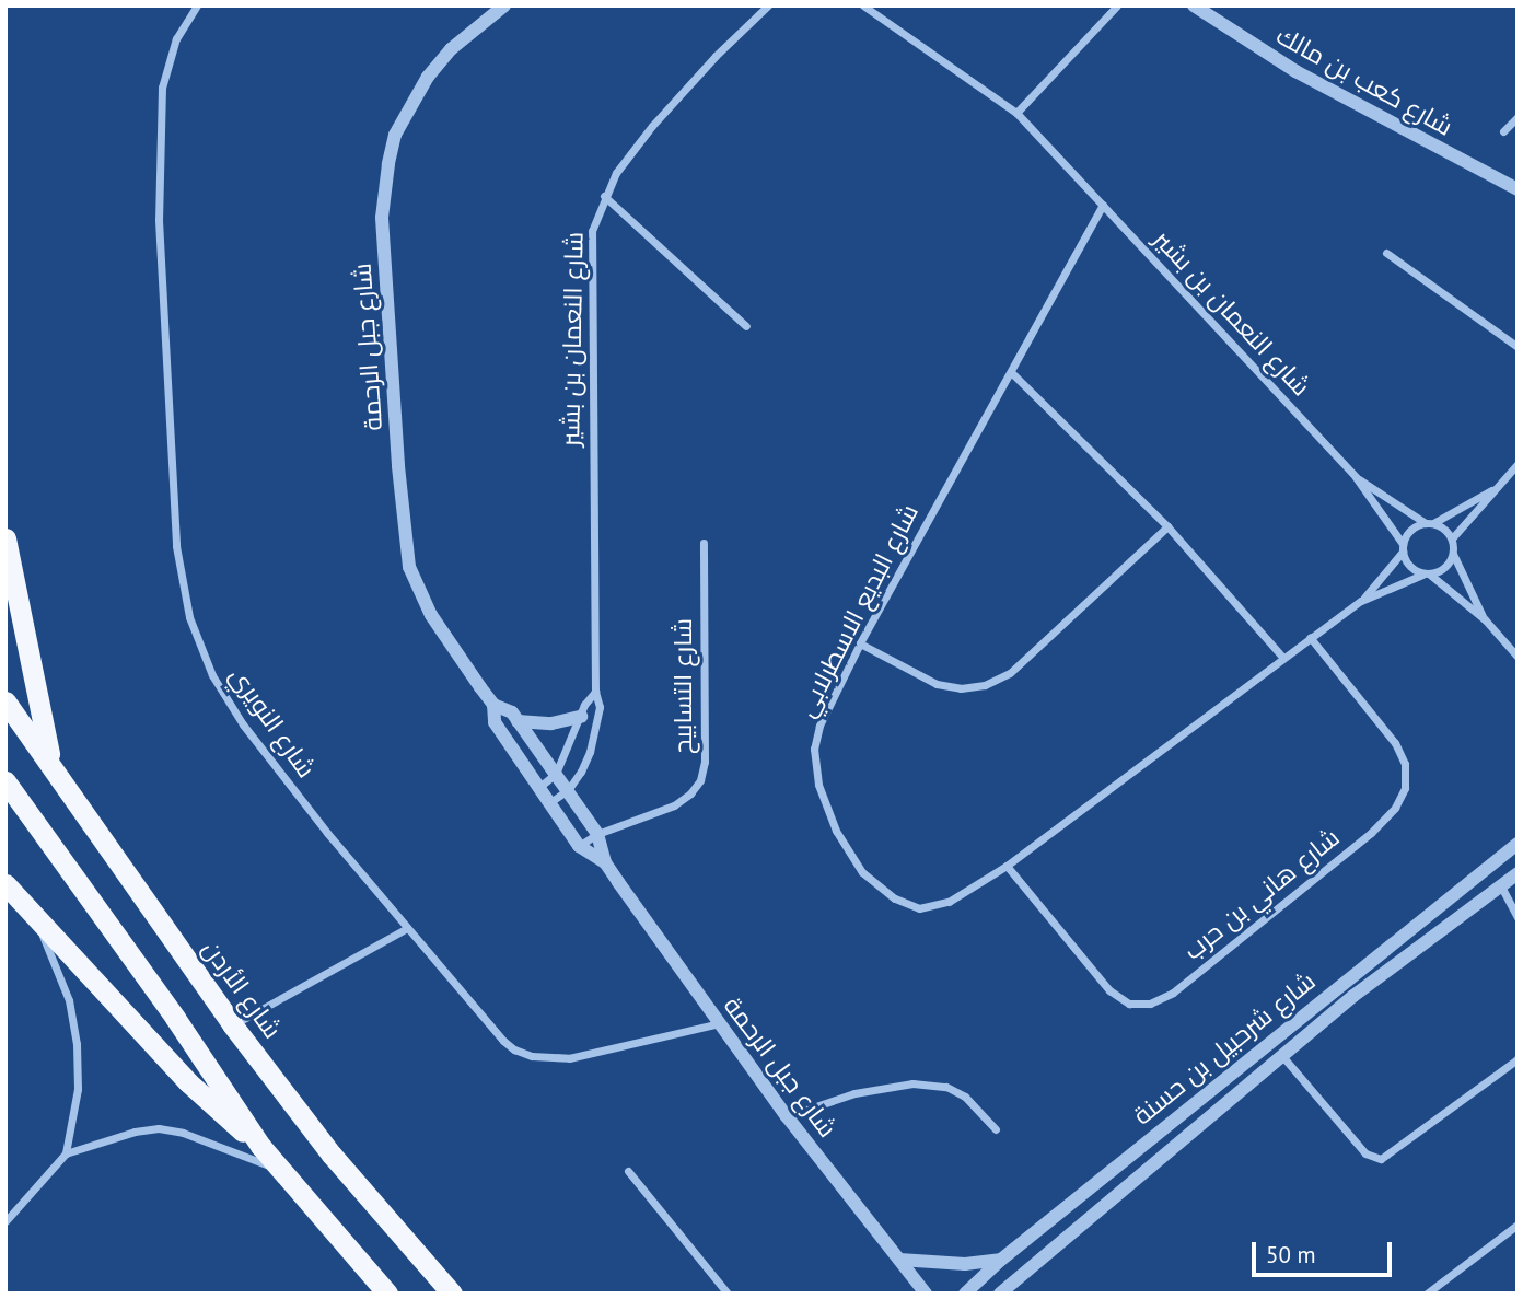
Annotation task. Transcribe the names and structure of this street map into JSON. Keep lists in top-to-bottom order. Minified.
{"streets":{"highway":["شارع الأردن"],"street":["شارع كعب بن مالك","شارع النعمان بن بشير","شارع جبل الرحمة","شارع البديع الاسطرلابي","شارع التسابيح","شارع النويري","شارع هاني بن حرب","شارع شرحبيل بن حسنة"]},"crossings":[["شارع النعمان بن بشير","شارع جبل الرحمة"],["شارع النعمان بن بشير","شارع البديع الاسطرلابي"],["شارع جبل الرحمة","شارع التسابيح"],["شارع جبل الرحمة","شارع النويري"],["شارع البديع الاسطرلابي","شارع هاني بن حرب"]],"scale_bar":"50 m"}
